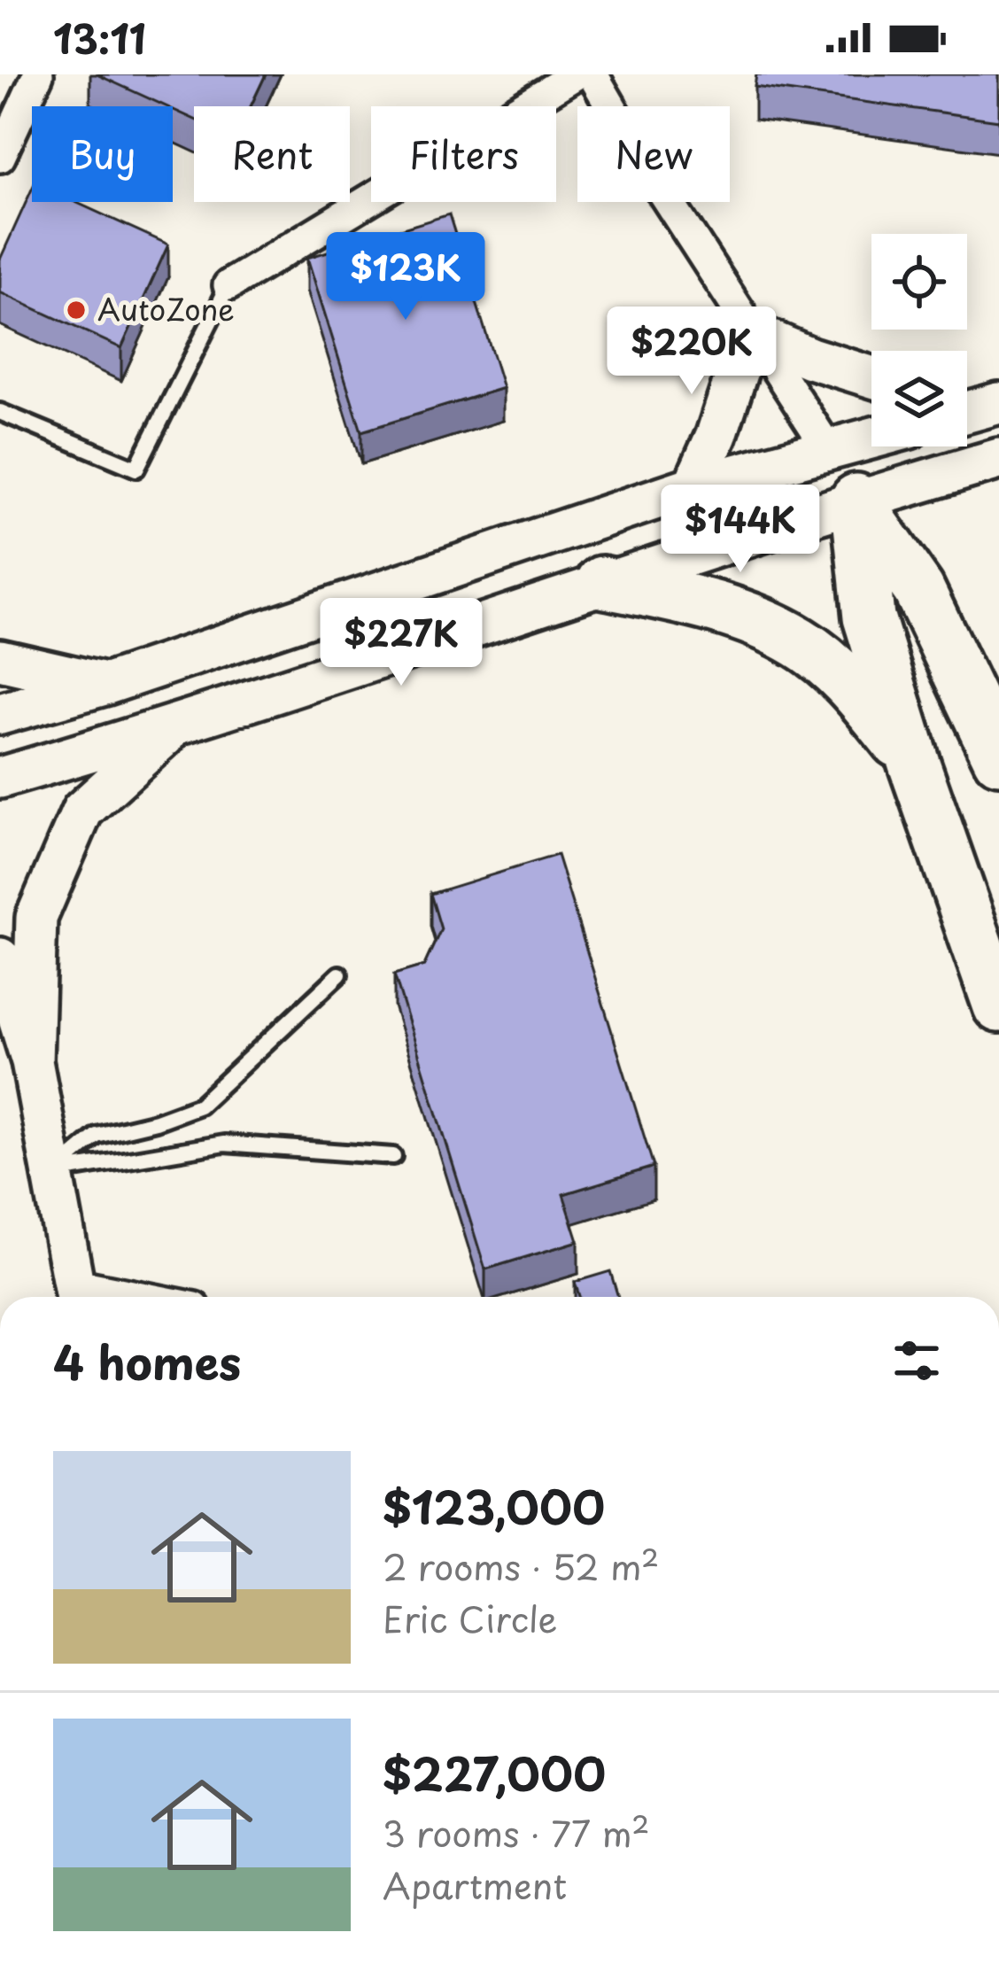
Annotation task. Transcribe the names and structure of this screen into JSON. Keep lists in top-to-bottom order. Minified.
{"places":["AutoZone"],"page":{"status":"13:11","chip":["Buy","Rent","Filters","New"],"price":["$123K","$220K","$144K","$227K"],"heading":"4 homes","list":[{"name":"$123,000","note":"2 rooms · 52 m² · Eric Circle"},{"name":"$227,000","note":"3 rooms · 77 m² · Apartment"}]}}
